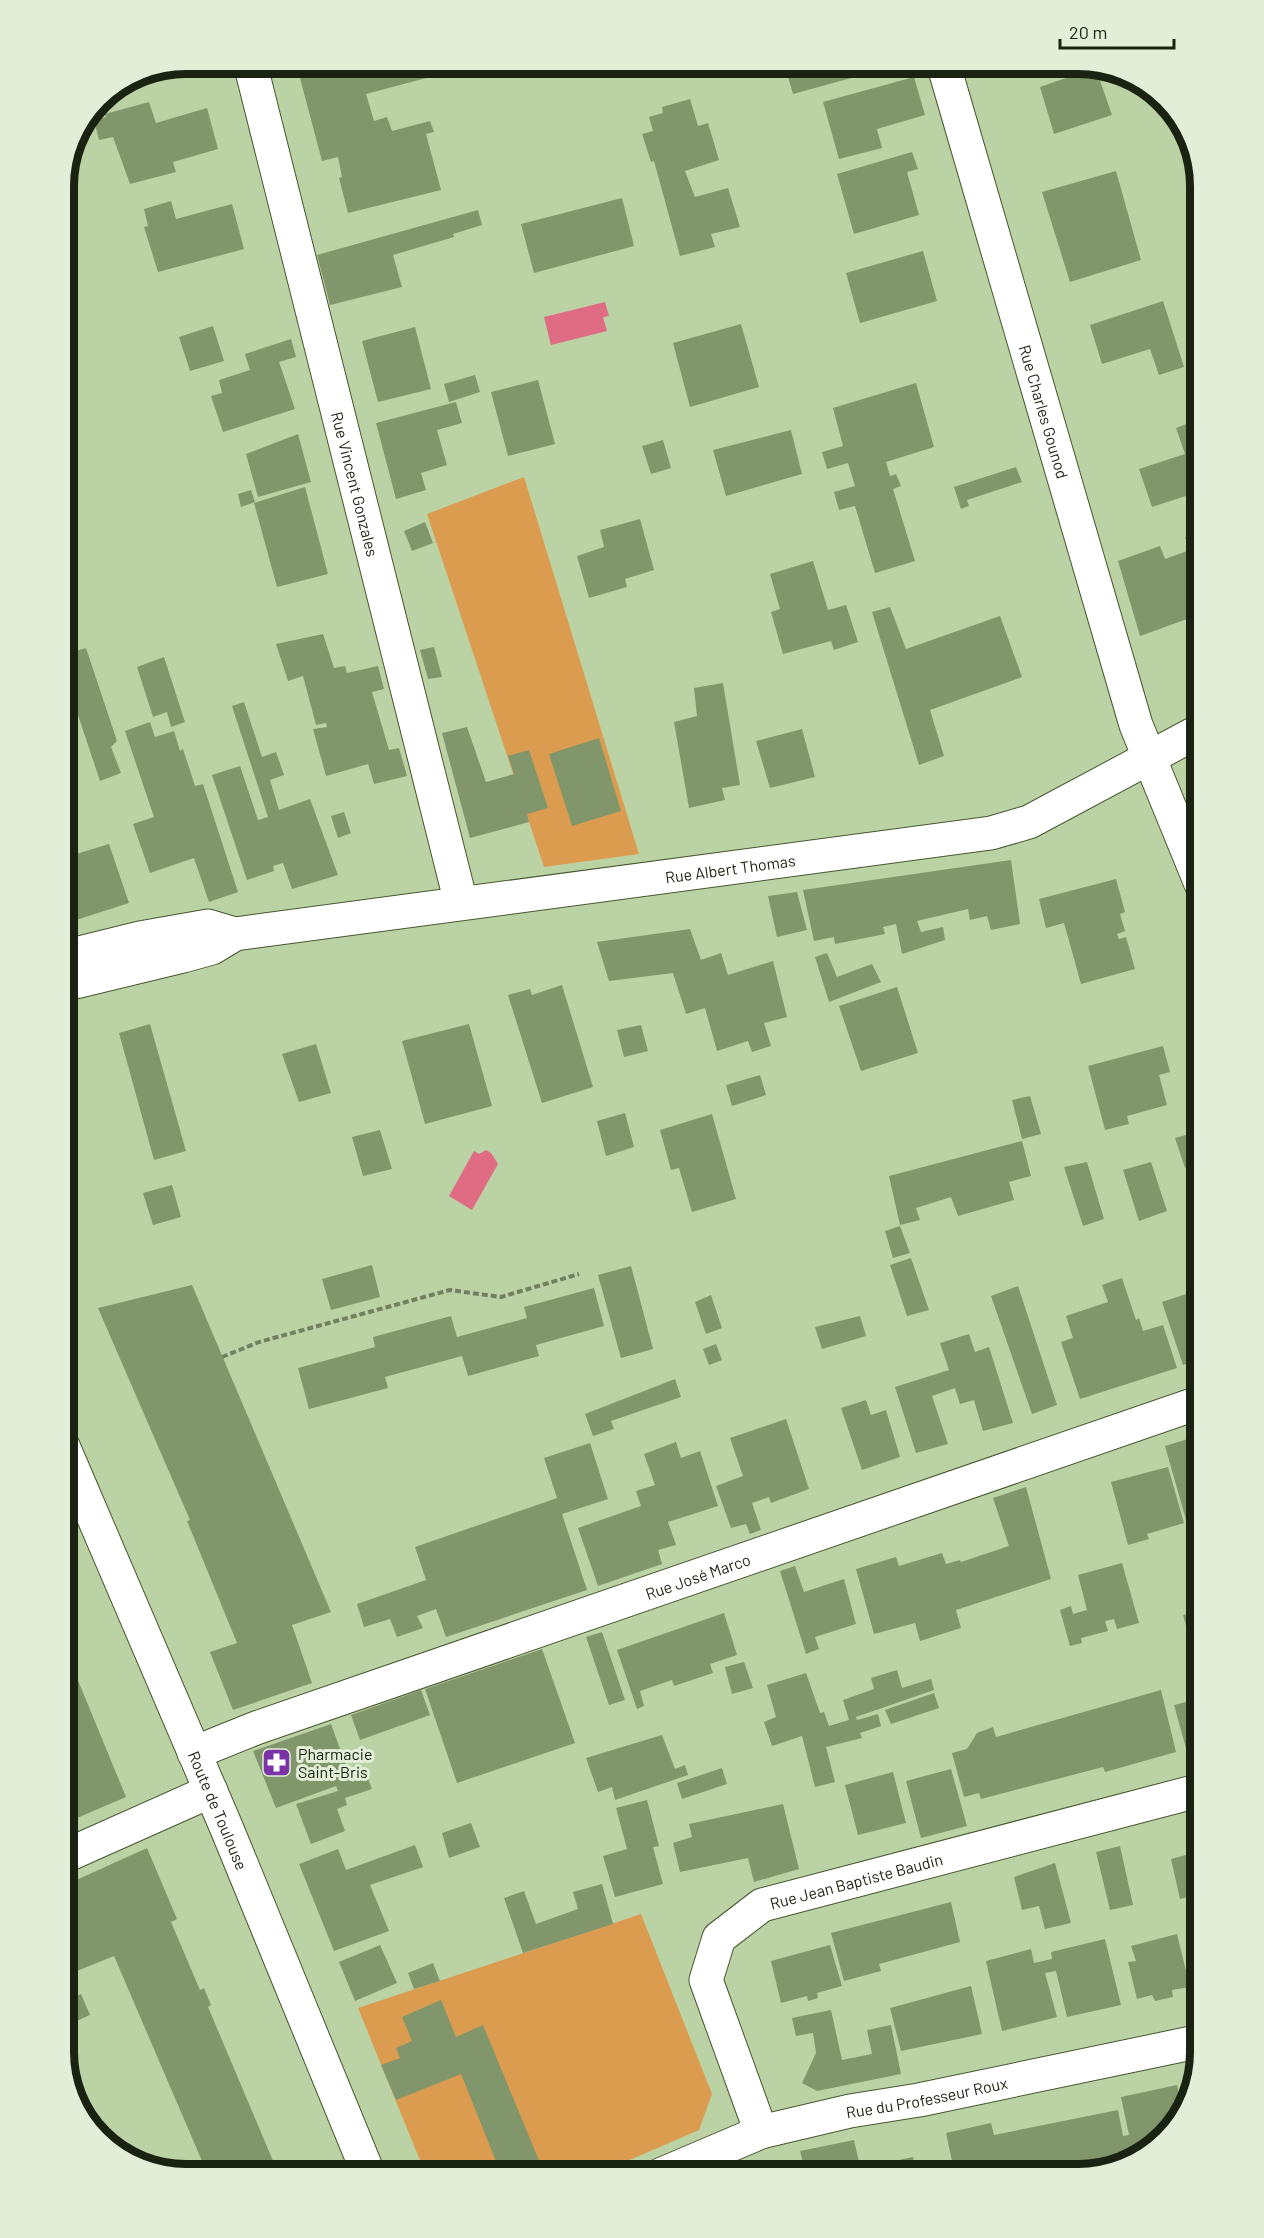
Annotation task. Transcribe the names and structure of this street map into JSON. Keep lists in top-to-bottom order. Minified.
{"streets":{"street":["Rue Charles Gounod","Rue Vincent Gonzales","Rue Albert Thomas","Rue José Marco","Route de Toulouse","Rue Jean Baptiste Baudin","Rue du Professeur Roux"]},"crossings":[["Rue Charles Gounod","Rue Albert Thomas"],["Rue Vincent Gonzales","Rue Albert Thomas"],["Rue José Marco","Route de Toulouse"],["Rue Jean Baptiste Baudin","Rue du Professeur Roux"]],"places":{"pharmacy":["Pharmacie Saint-Bris"]},"scale_bar":"20 m"}
